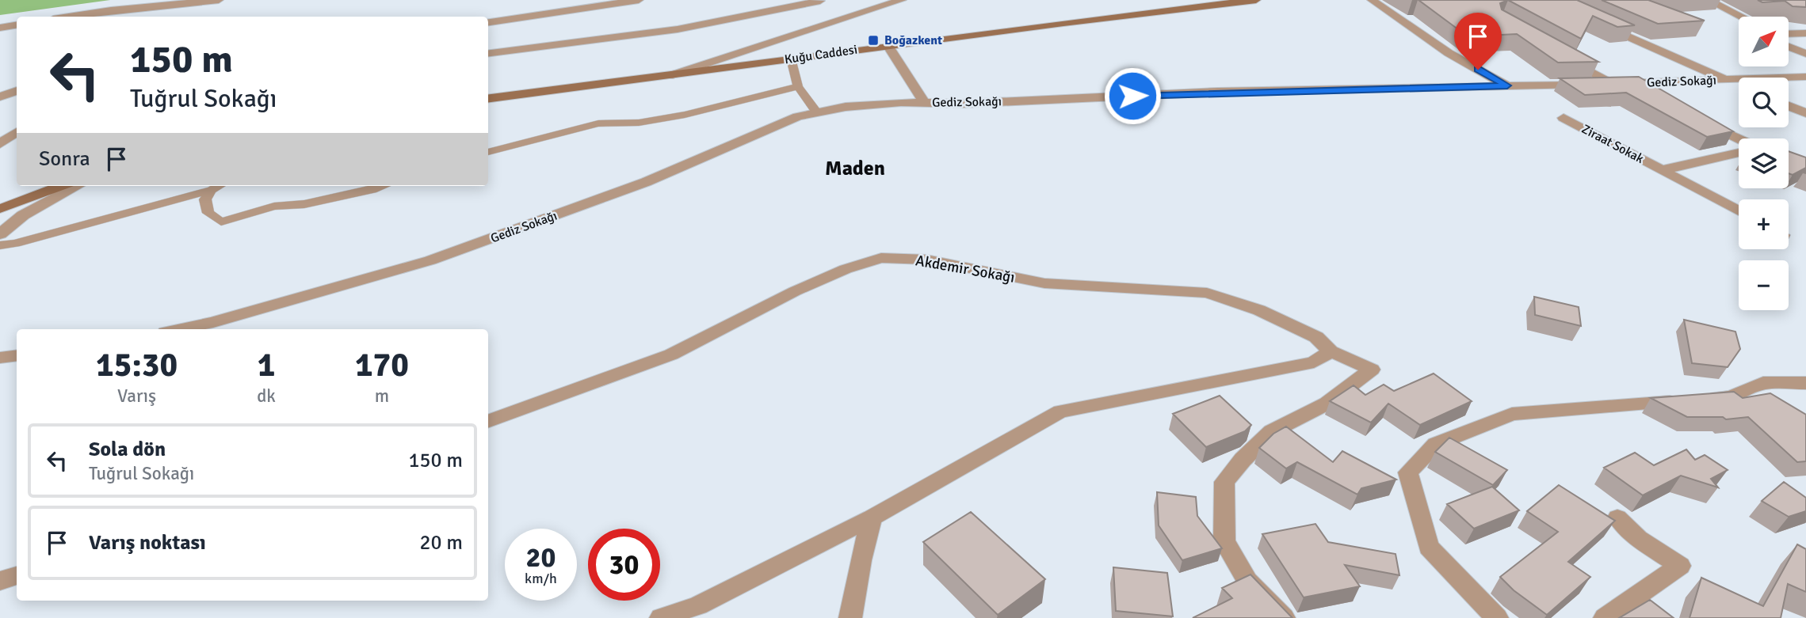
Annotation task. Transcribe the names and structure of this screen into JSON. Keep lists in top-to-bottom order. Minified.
{"streets":{"street":["Kuğu Caddesi","Gediz Sokağı","Ziraat Sokak","Akdemir Sokağı"]},"districts":["Maden"],"places":{"transit":["Boğazkent"]},"north":"top right","page":{"map_buttons":["+","−"],"turn":["150 m","Tuğrul Sokağı"],"then":"Sonra","eta":["15:30","Varış","1","dk","170","m"],"list":[{"name":"Sola dön","note":"Tuğrul Sokağı","value":"150 m"},{"name":"Varış noktası","value":"20 m"}],"speed":"20 km/h","limit":"30"}}
